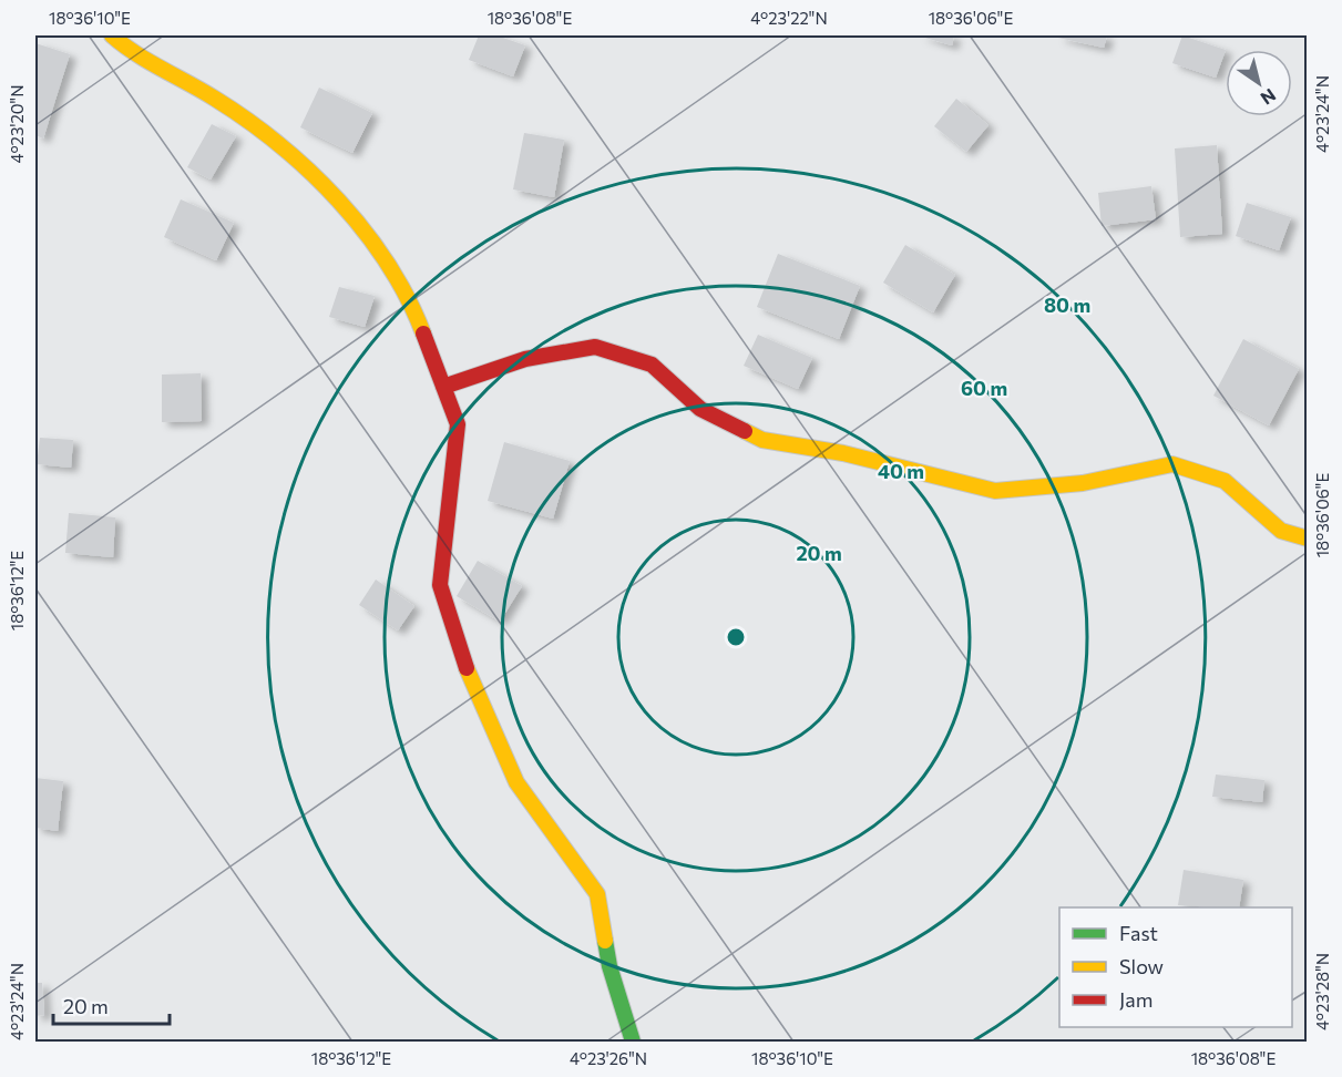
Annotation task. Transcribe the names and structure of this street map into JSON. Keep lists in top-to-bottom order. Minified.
{"legend":["Fast","Slow","Jam"],"scale_bar":"20 m","north":"bottom right","coordinates":["18°36'10\"E","18°36'08\"E","4°23'22\"N","18°36'06\"E","4°23'24\"N","4°23'20\"N","18°36'12\"E","4°23'28\"N","4°23'26\"N"],"rings":["80 m","60 m","40 m","20 m"]}
